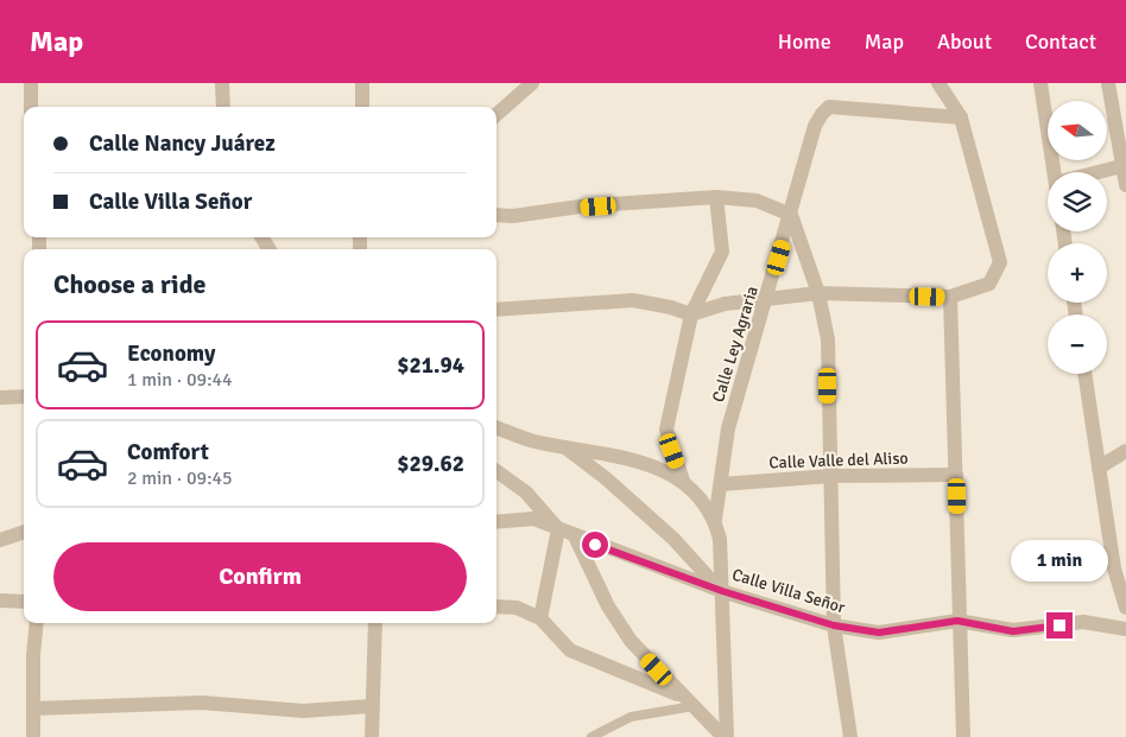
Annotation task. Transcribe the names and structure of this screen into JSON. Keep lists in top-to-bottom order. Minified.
{"streets":{"street":["Calle Ley Agraria","Calle Valle del Aliso","Calle Villa Señor"]},"crossings":[["Calle Ley Agraria","Calle Valle del Aliso"],["Calle Ley Agraria","Calle Villa Señor"]],"north":"left","page":{"header":"Map","nav":["Home","Map","About","Contact"],"map_buttons":["+","−"],"banner":["Calle Nancy Juárez","Calle Villa Señor"],"heading":"Choose a ride","list":[{"name":"Economy","note":"1 min · 09:44","value":"$21.94"},{"name":"Comfort","note":"2 min · 09:45","value":"$29.62"}],"buttons":"Confirm","bubble":"1 min"}}
